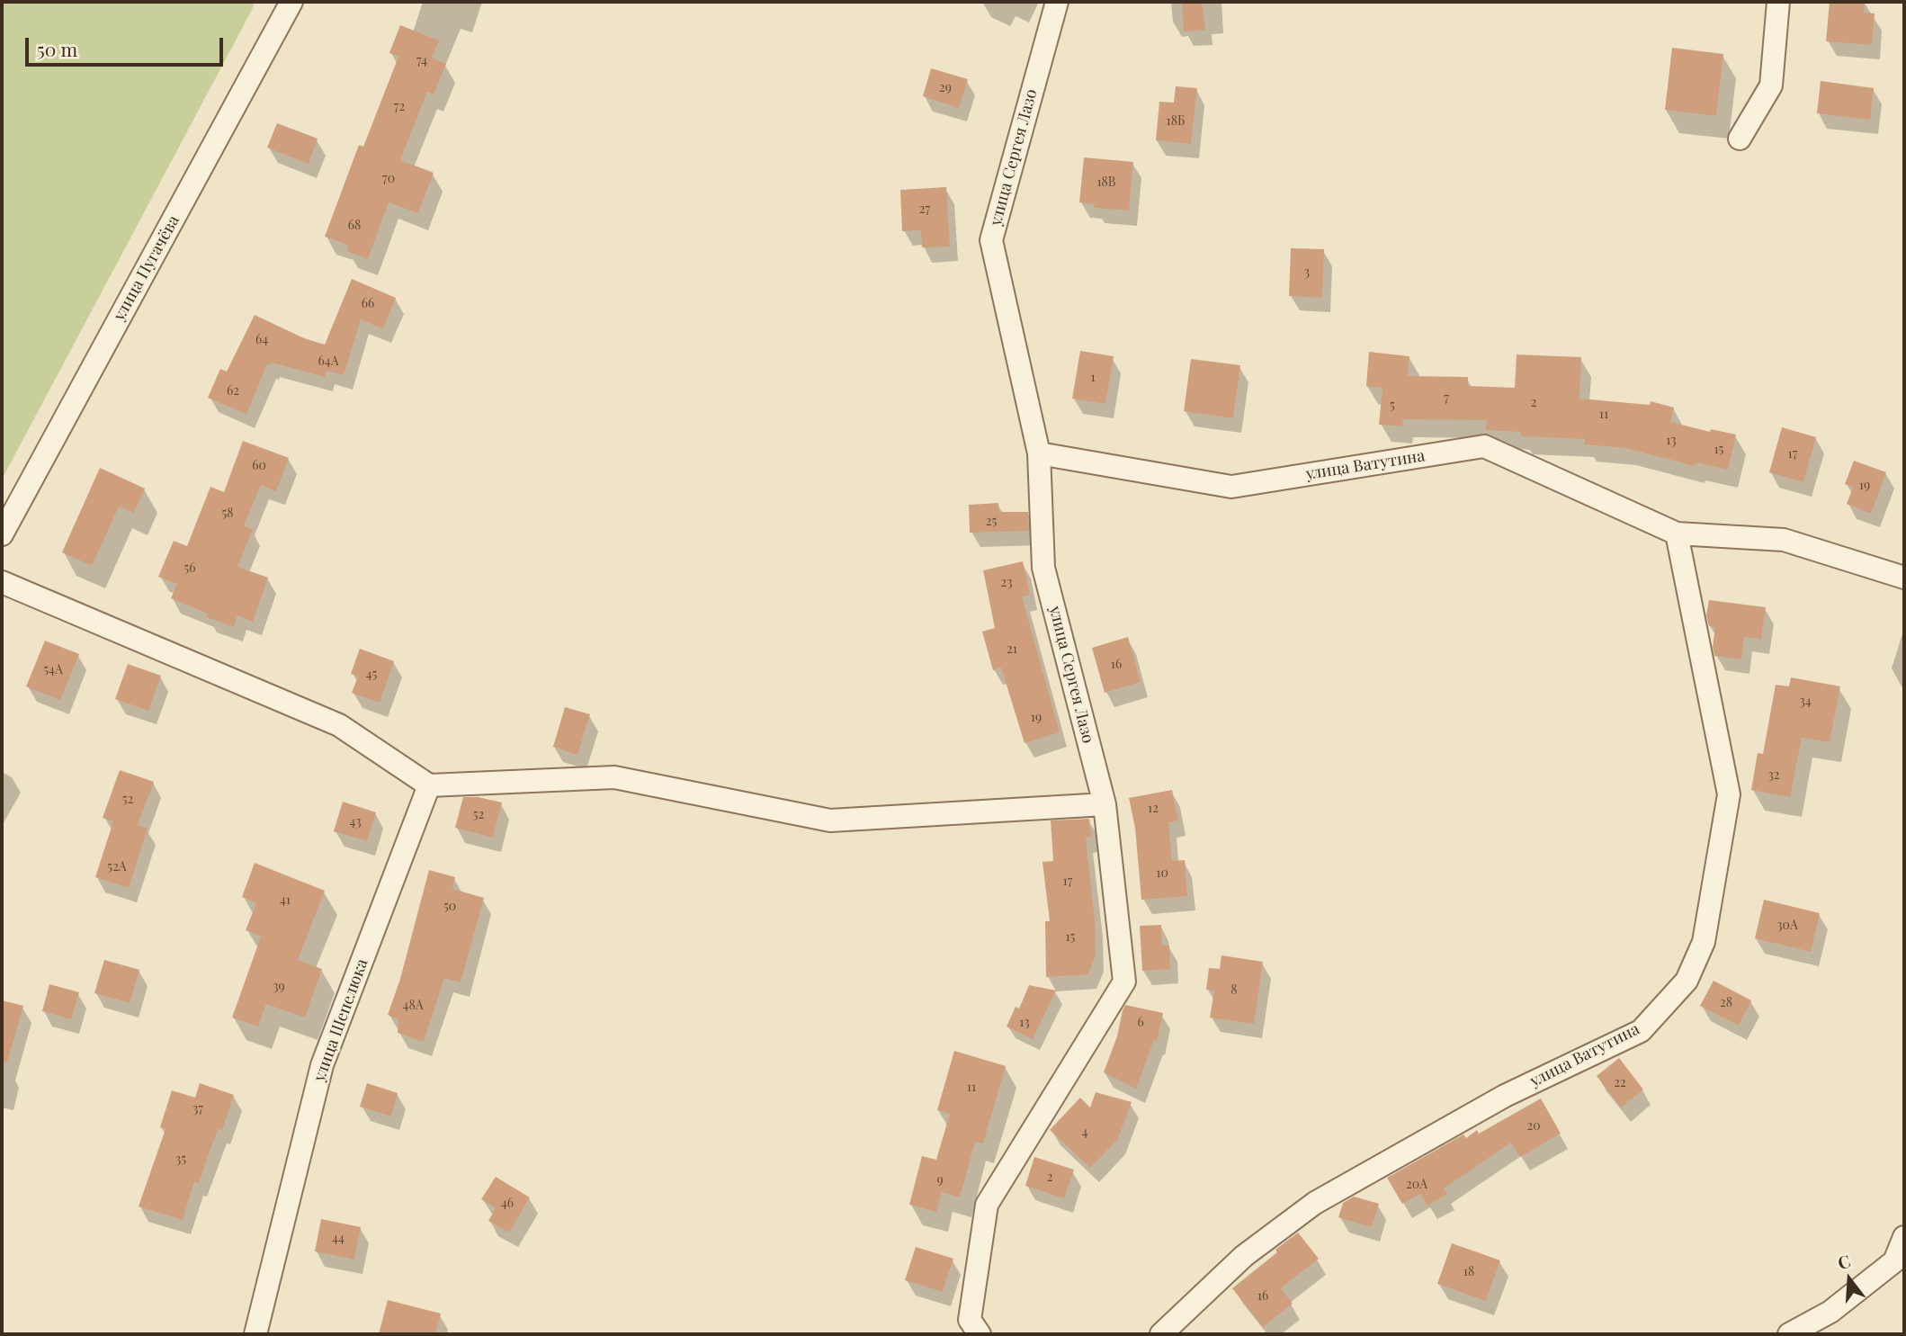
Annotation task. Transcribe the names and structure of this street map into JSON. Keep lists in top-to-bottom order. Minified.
{"streets":{"street":["улица Сергея Лазо","улица Пугачёва","улица Ватутина","улица Шепелюка"]},"crossings":[["улица Сергея Лазо","улица Ватутина"]],"house_numbers":["74","29","72","18Б","70","18В","27","68","3","66","64","64А","1","62","7","2","5","11","13","15","17","60","19","58","25","56","23","21","16","54А","45","34","19","32","52","12","52","43","52А","10","17","41","50","30А","15","39","8","28","48А","13","6","22","11","37","20","4","35","2","9","20А","46","44","18","16"],"scale_bar":"50 m","north":"top"}
